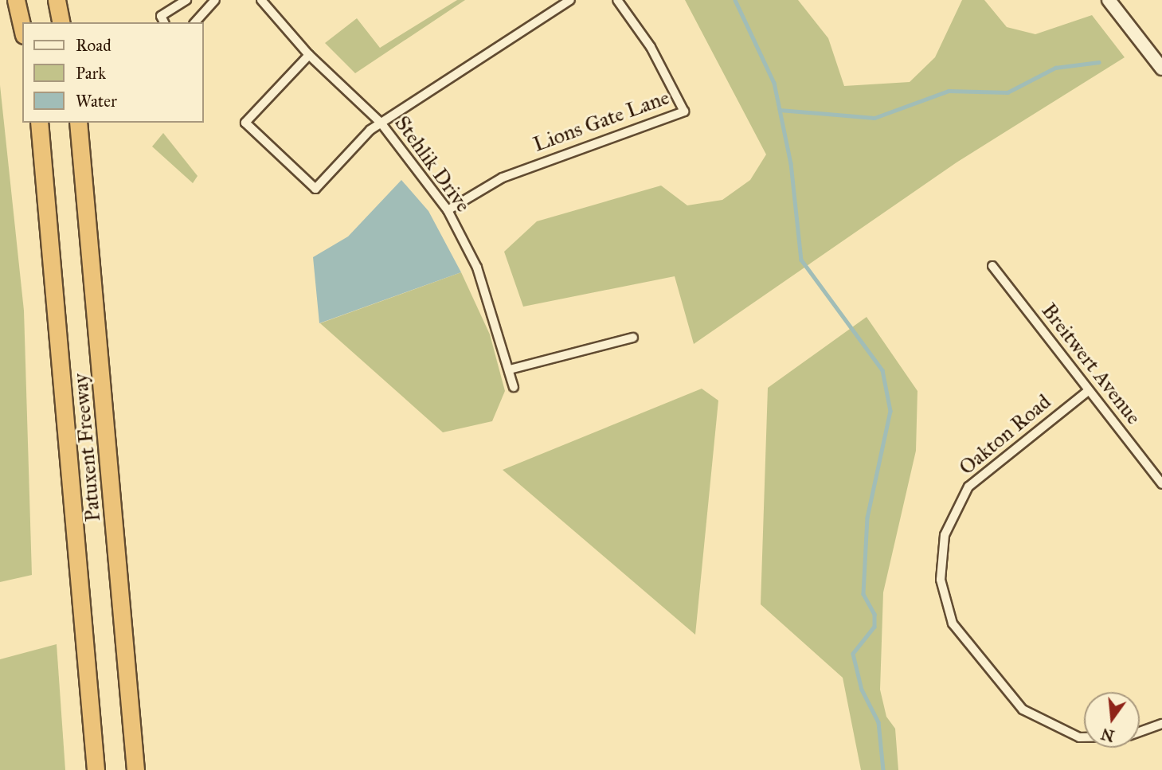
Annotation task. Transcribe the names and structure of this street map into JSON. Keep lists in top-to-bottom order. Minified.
{"streets":{"highway":["Patuxent Freeway"],"street":["Lions Gate Lane","Stehlik Drive","Breitwert Avenue","Oakton Road"]},"crossings":[["Lions Gate Lane","Stehlik Drive"],["Breitwert Avenue","Oakton Road"]],"legend":["Road","Park","Water"],"north":"bottom"}
